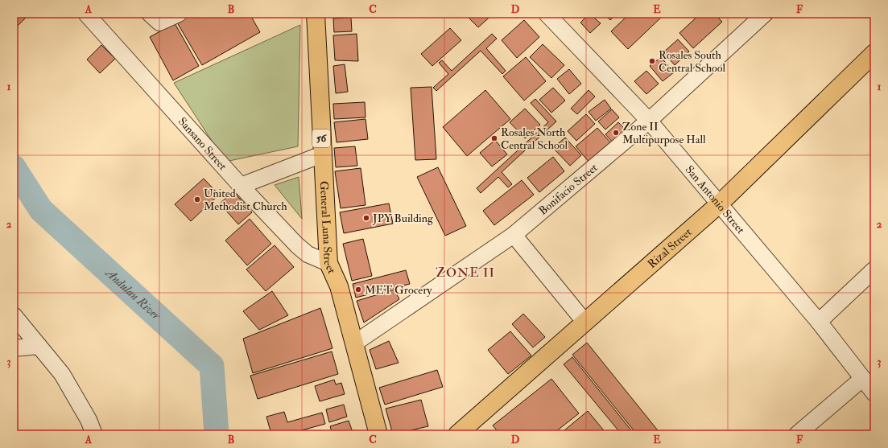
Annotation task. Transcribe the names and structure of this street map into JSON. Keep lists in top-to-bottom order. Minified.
{"streets":{"main road":["56","General Luna Street","Rizal Street"],"street":["Sansano Street","Bonifacio Street","San Antonio Street"]},"crossings":[["Sansano Street","General Luna Street"],["Bonifacio Street","San Antonio Street"],["Bonifacio Street","General Luna Street"],["San Antonio Street","Rizal Street"]],"districts":["ZONE II"],"water":["Andulan River"],"places":["Rosales South Central School","Zone II Multipurpose Hall","Rosales North Central School","United Methodist Church","JPY Building","MET Grocery"],"grid":{"columns":["A","B","C","D","E","F"],"rows":["1","2","3"]}}
